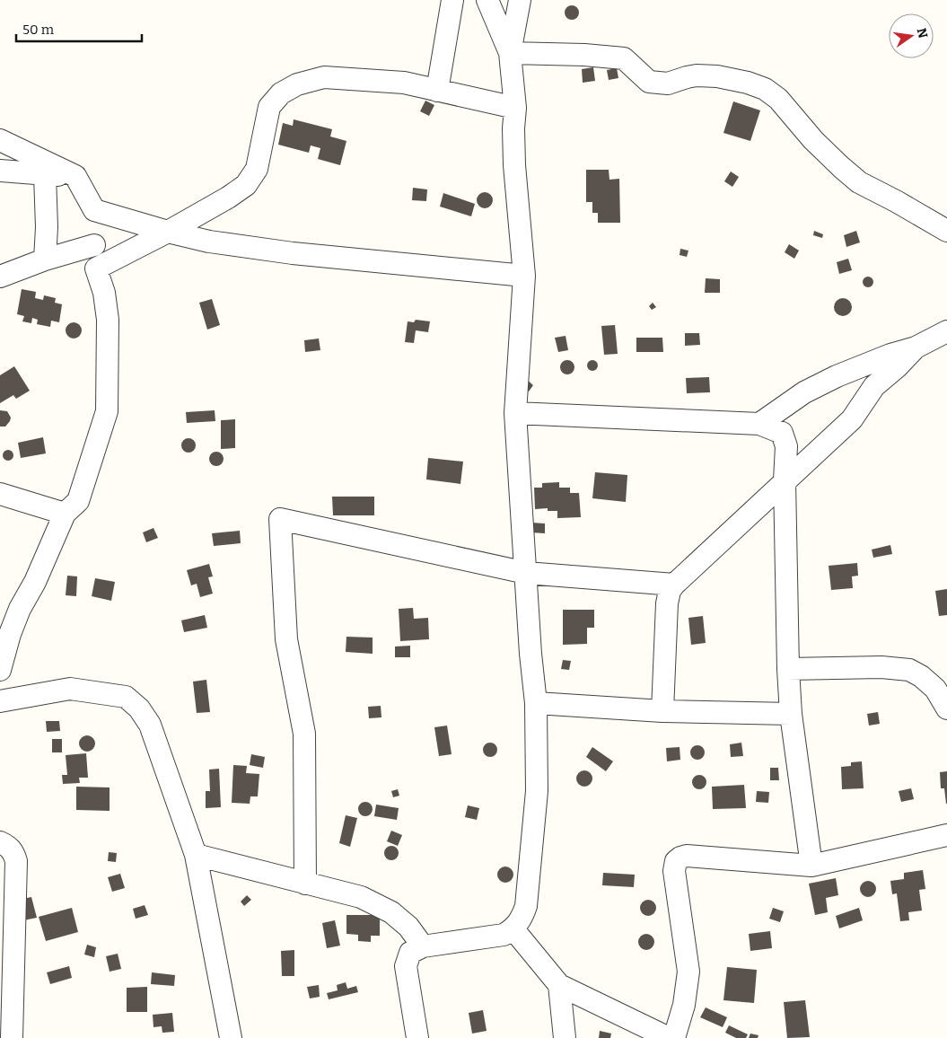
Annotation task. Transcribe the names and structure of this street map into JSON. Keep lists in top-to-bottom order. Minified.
{"scale_bar":"50 m","north":"right"}
